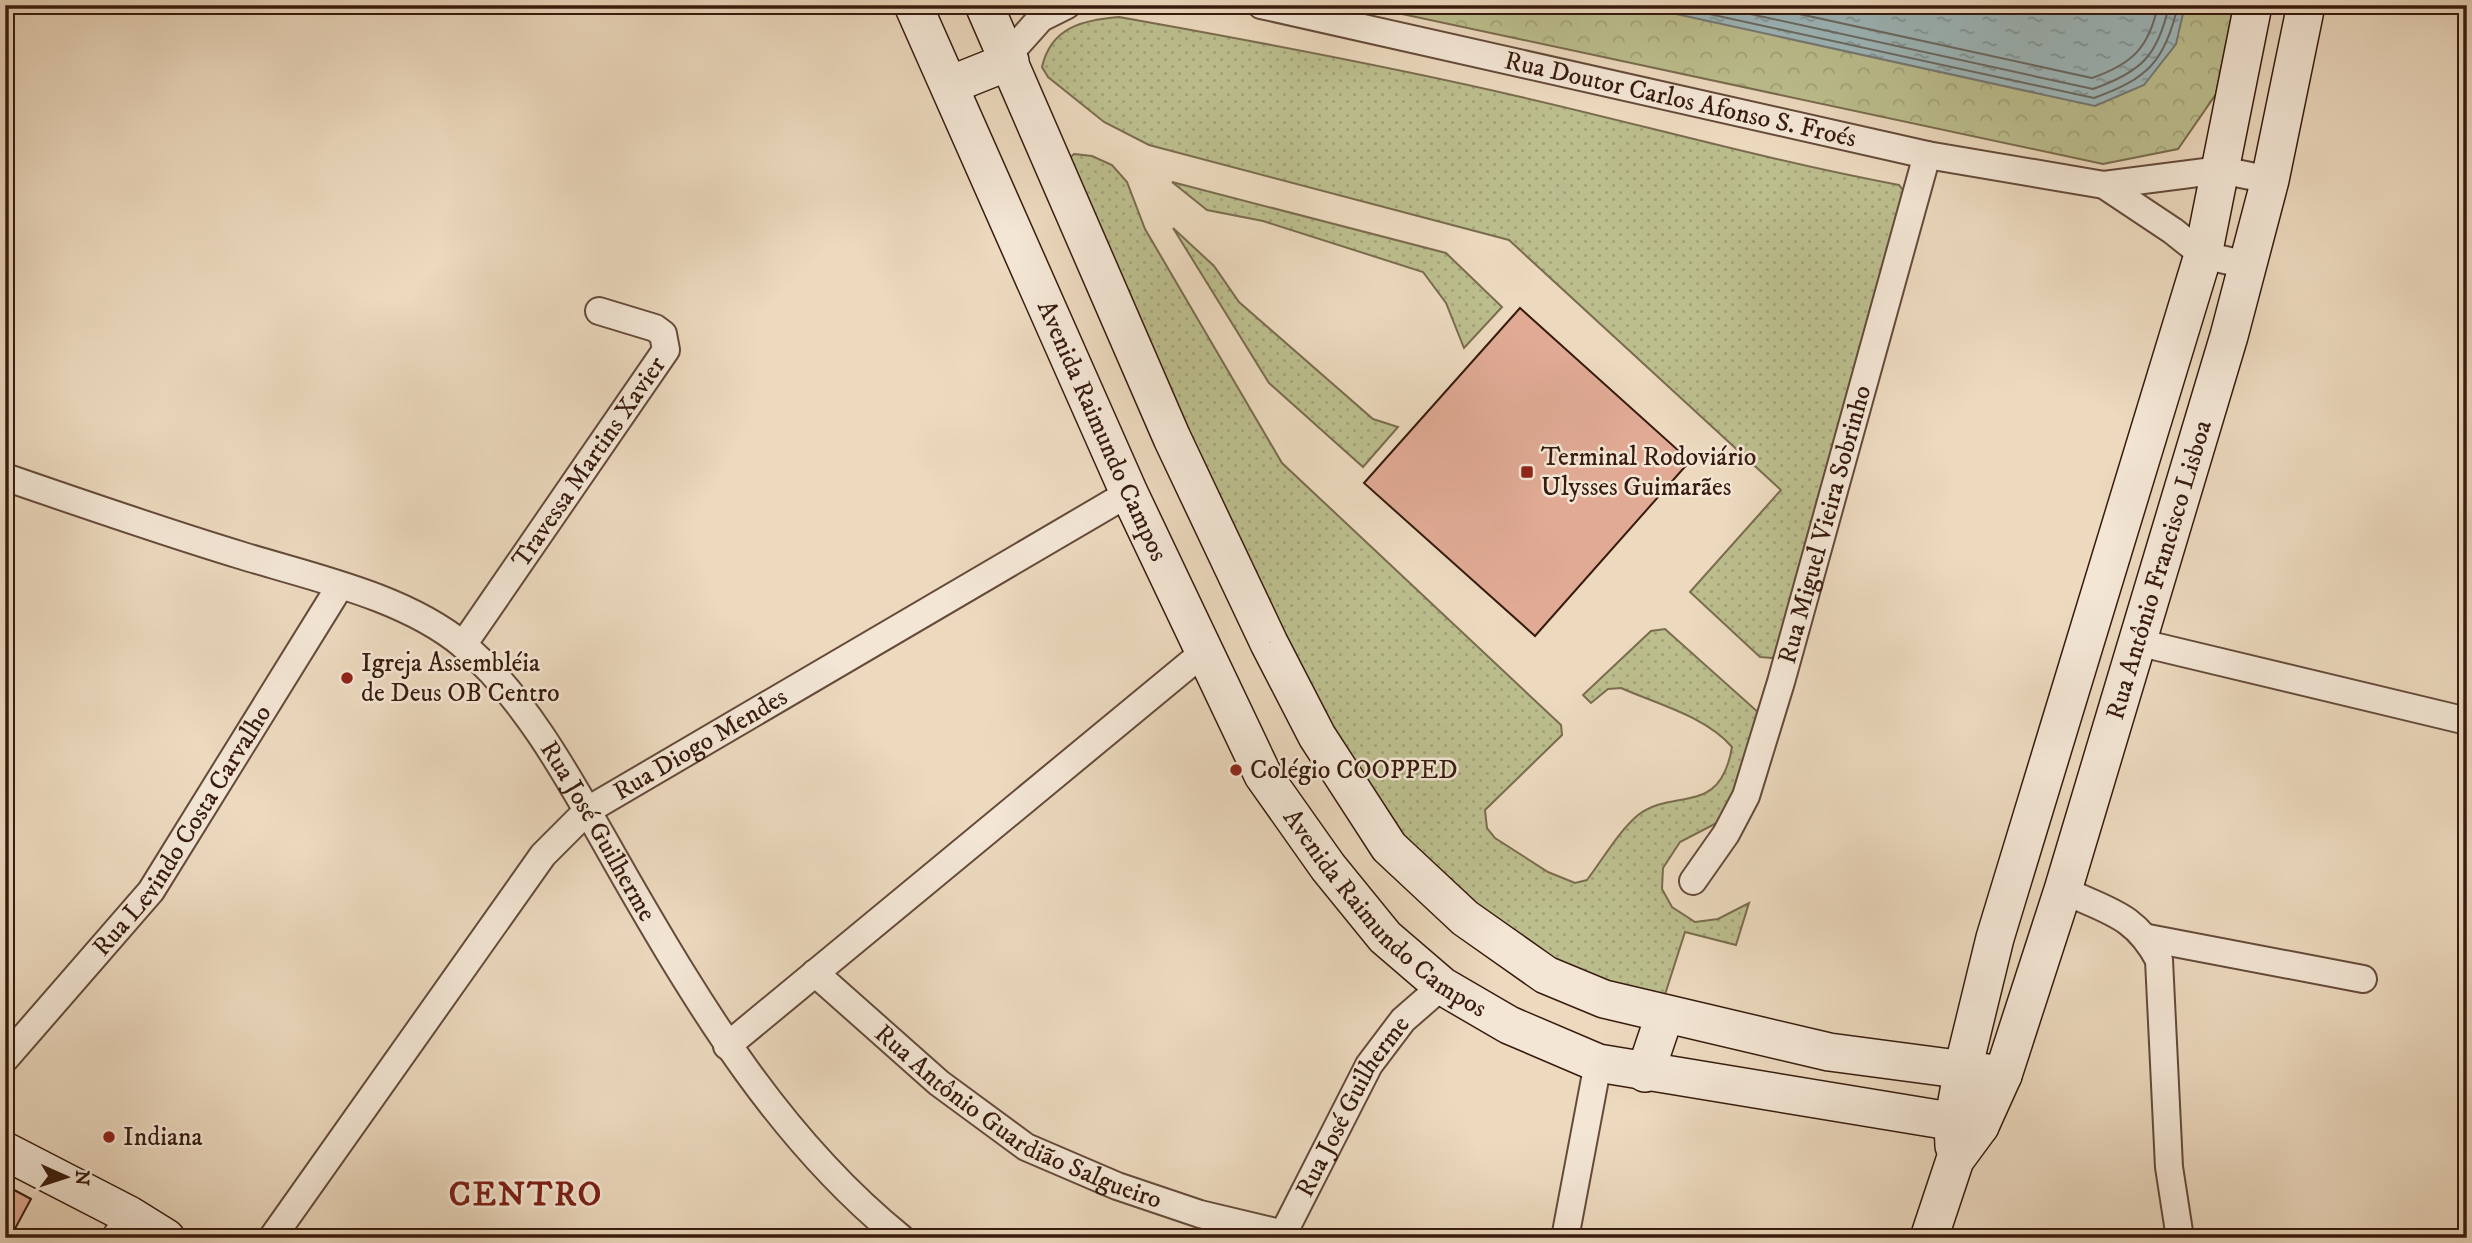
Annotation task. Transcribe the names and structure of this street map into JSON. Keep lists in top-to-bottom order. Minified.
{"streets":{"street":["Rua Doutor Carlos Afonso S. Froés","Avenida Raimundo Campos","Travessa Martins Xavier","Rua Miguel Vieira Sobrinho","Rua Antônio Francisco Lisboa","Rua Diogo Mendes","Rua Levindo Costa Carvalho","Rua José Guilherme","Rua Antônio Guardião Salgueiro"]},"crossings":[["Rua Doutor Carlos Afonso S. Froés","Rua Miguel Vieira Sobrinho"],["Avenida Raimundo Campos","Rua Antônio Francisco Lisboa"],["Avenida Raimundo Campos","Rua Diogo Mendes"],["Avenida Raimundo Campos","Rua José Guilherme"],["Travessa Martins Xavier","Rua José Guilherme"],["Rua Diogo Mendes","Rua José Guilherme"],["Rua Levindo Costa Carvalho","Rua José Guilherme"],["Rua José Guilherme","Rua Antônio Guardião Salgueiro"]],"districts":["CENTRO"],"places":{"transit":["Terminal Rodoviário Ulysses Guimarães"],"other":["Igreja Assembléia de Deus OB Centro","Colégio COOPPED","Indiana"]},"north":"right"}
